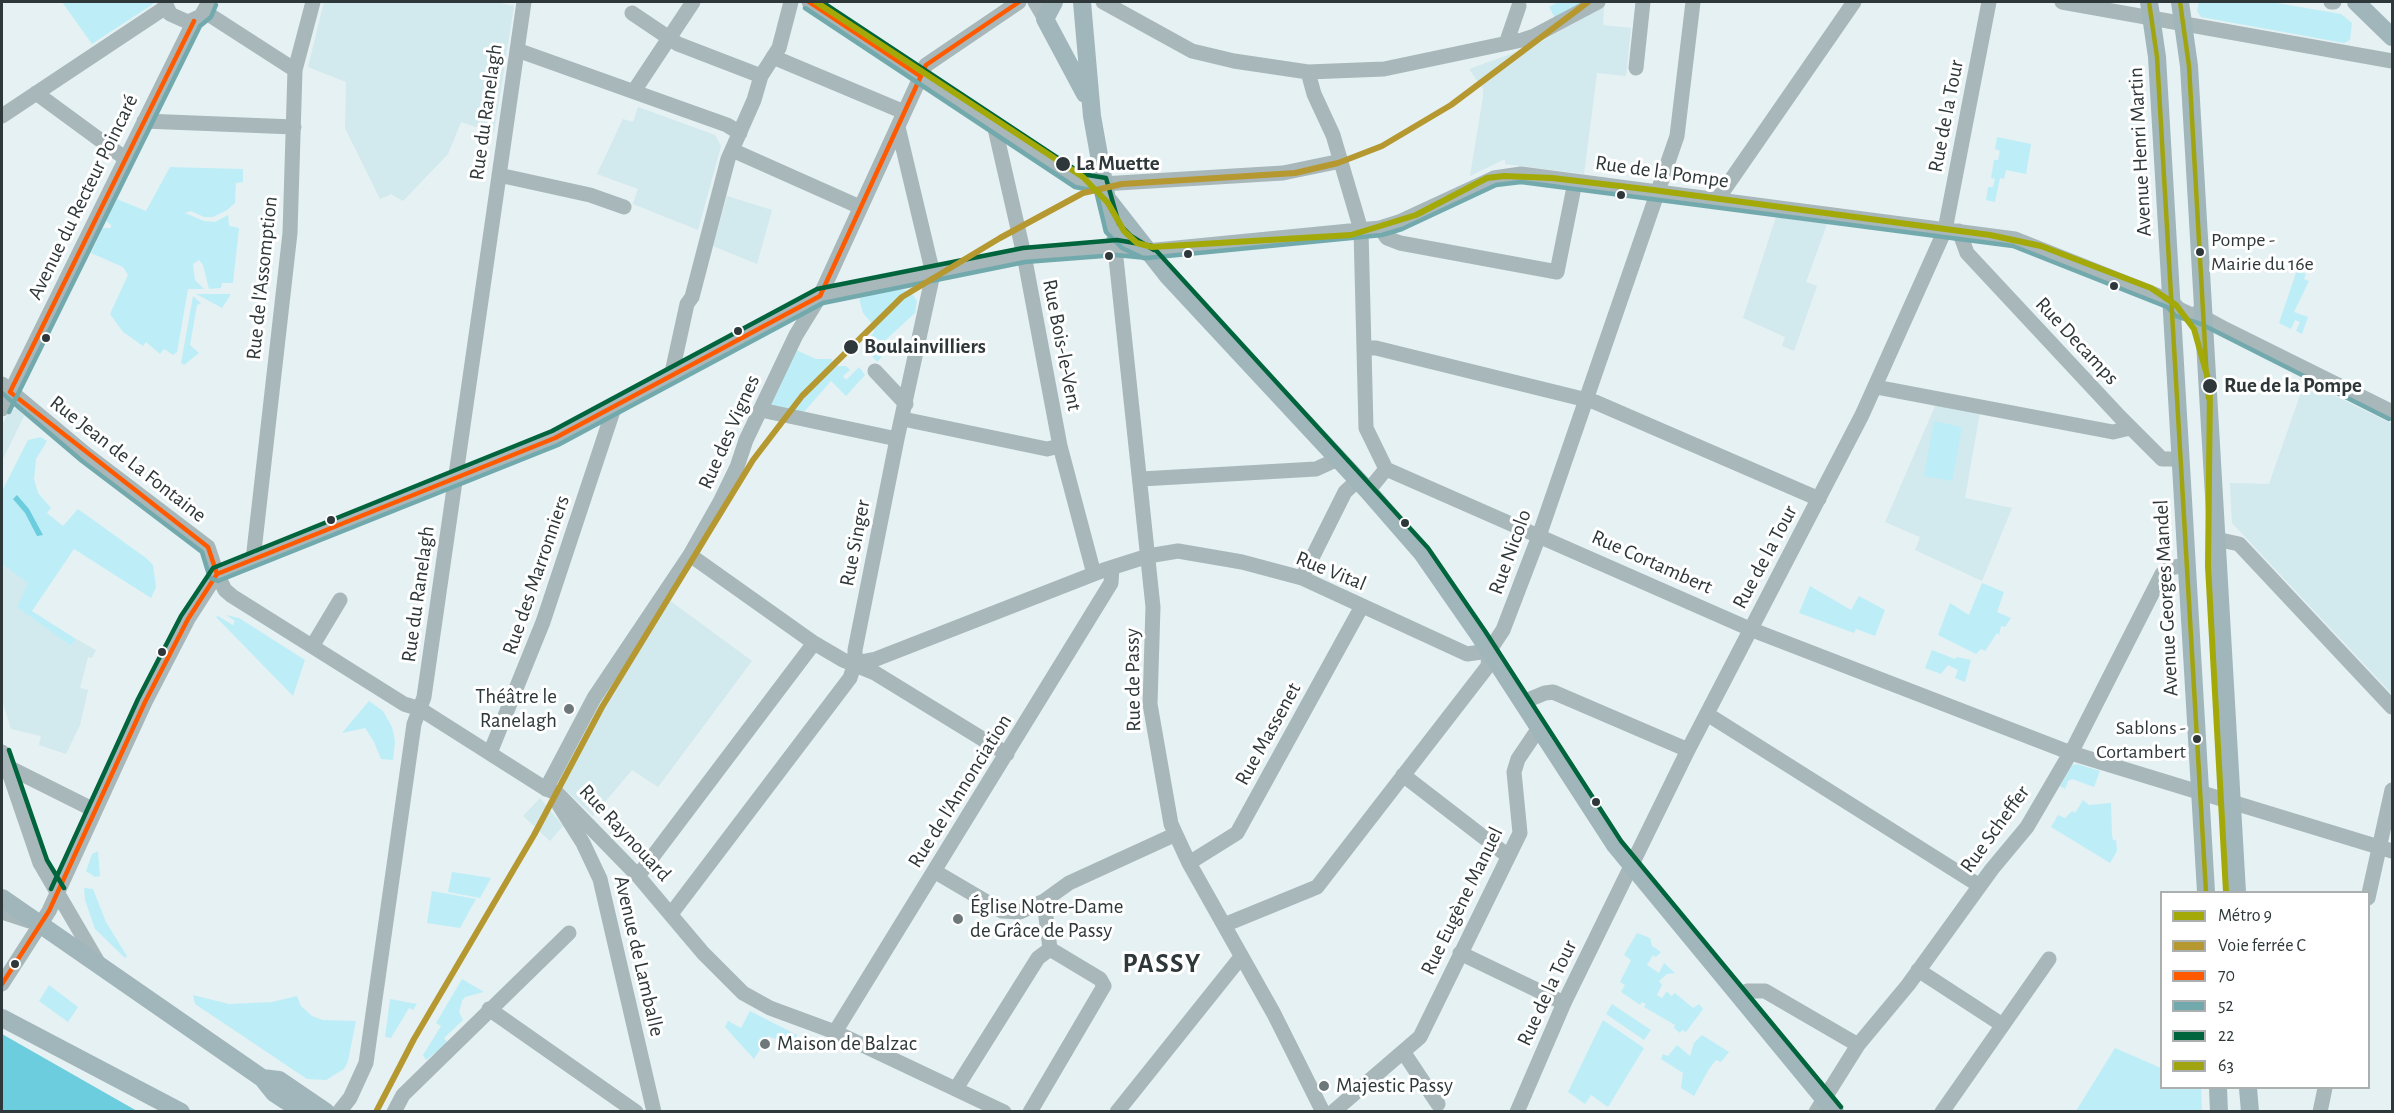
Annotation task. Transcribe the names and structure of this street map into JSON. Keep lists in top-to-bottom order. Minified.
{"streets":{"main road":["Avenue Henri Martin","Avenue Georges Mandel"],"street":["Rue du Ranelagh","Rue de la Tour","Rue de la Pompe","Avenue du Recteur Poincaré","Rue de l'Assomption","Rue Decamps","Rue Bois-le-Vent","Rue des Vignes","Rue Jean de La Fontaine","Rue Singer","Rue Nicolo","Rue Cortambert","Rue Vital","Rue des Marronniers","Rue de Passy","Rue Massenet","Rue de l'Annonciation","Rue Scheffer","Rue Raynouard","Rue Eugène Manuel","Avenue de Lamballe"]},"crossings":[["Rue du Ranelagh","Rue de la Pompe"],["Rue du Ranelagh","Rue Raynouard"],["Rue de la Tour","Rue de la Pompe"],["Rue de la Tour","Rue Decamps"],["Rue de la Tour","Rue Cortambert"],["Avenue Henri Martin","Rue de la Pompe"],["Avenue Henri Martin","Avenue Georges Mandel"],["Rue de la Pompe","Rue de l'Assomption"],["Rue de la Pompe","Rue Decamps"],["Rue de la Pompe","Rue Bois-le-Vent"],["Rue de la Pompe","Rue des Vignes"],["Rue de la Pompe","Rue Jean de La Fontaine"],["Rue de la Pompe","Rue Singer"],["Rue de la Pompe","Rue Nicolo"],["Rue de la Pompe","Rue des Marronniers"],["Rue de la Pompe","Avenue Georges Mandel"],["Rue de la Pompe","Rue de Passy"],["Rue de la Pompe","Rue Raynouard"],["Avenue du Recteur Poincaré","Rue Jean de La Fontaine"],["Rue Decamps","Avenue Georges Mandel"],["Rue Bois-le-Vent","Rue Vital"],["Rue des Vignes","Rue Singer"],["Rue des Vignes","Rue Raynouard"],["Rue des Vignes","Avenue de Lamballe"],["Rue Jean de La Fontaine","Rue Raynouard"],["Rue Singer","Rue Vital"],["Rue Singer","Rue Raynouard"],["Rue Nicolo","Rue Cortambert"],["Rue Nicolo","Rue Vital"],["Rue Nicolo","Rue de Passy"],["Rue Cortambert","Avenue Georges Mandel"],["Rue Cortambert","Rue Scheffer"],["Rue Vital","Rue de Passy"],["Rue Vital","Rue Massenet"],["Rue Vital","Rue de l'Annonciation"],["Rue des Marronniers","Rue Raynouard"],["Avenue Georges Mandel","Rue Scheffer"],["Rue de Passy","Rue Massenet"],["Rue de l'Annonciation","Rue Raynouard"],["Rue Raynouard","Avenue de Lamballe"]],"districts":["PASSY"],"places":["La Muette","Pompe - Mairie du 16e","Boulainvilliers","Rue de la Pompe","Théâtre le Ranelagh","Sablons - Cortambert","Église Notre-Dame de Grâce de Passy","Maison de Balzac","Majestic Passy"],"lines":["metro line 9","rail line C","transit line 70","transit line 22","transit line 63","transit line 52"],"legend":["Métro 9","Voie ferrée C","70","52","22","63"]}
